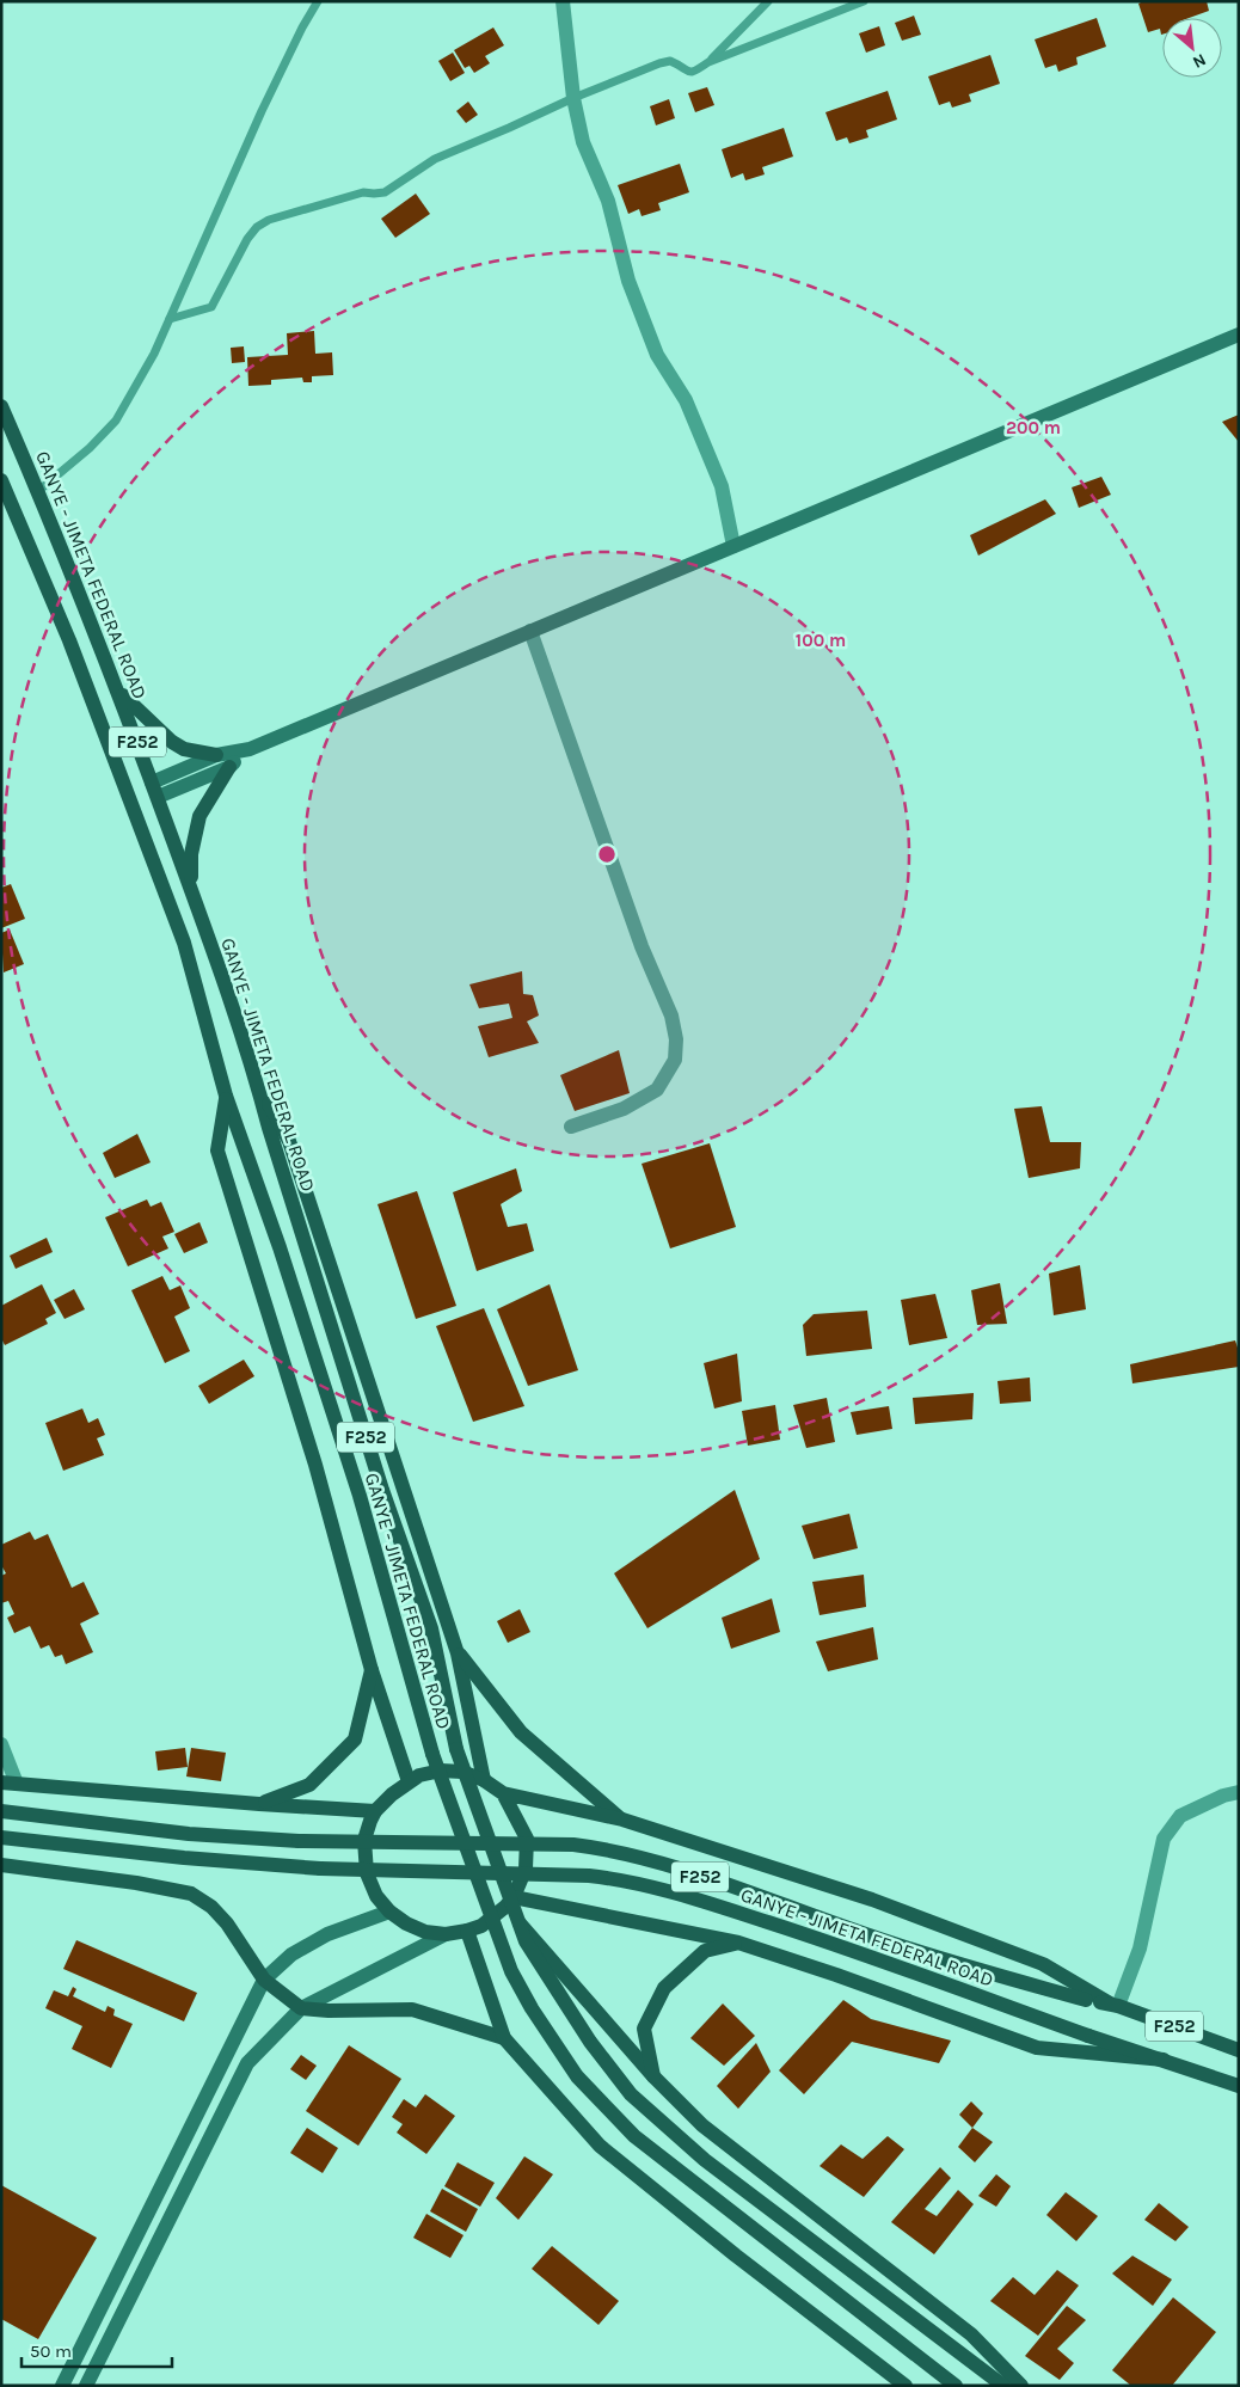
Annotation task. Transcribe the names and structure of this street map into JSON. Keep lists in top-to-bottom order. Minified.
{"streets":{"main road":["GANYE - JIMETA FEDERAL ROAD","F252"]},"scale_bar":"50 m","north":"bottom right","rings":["200 m","100 m"]}
